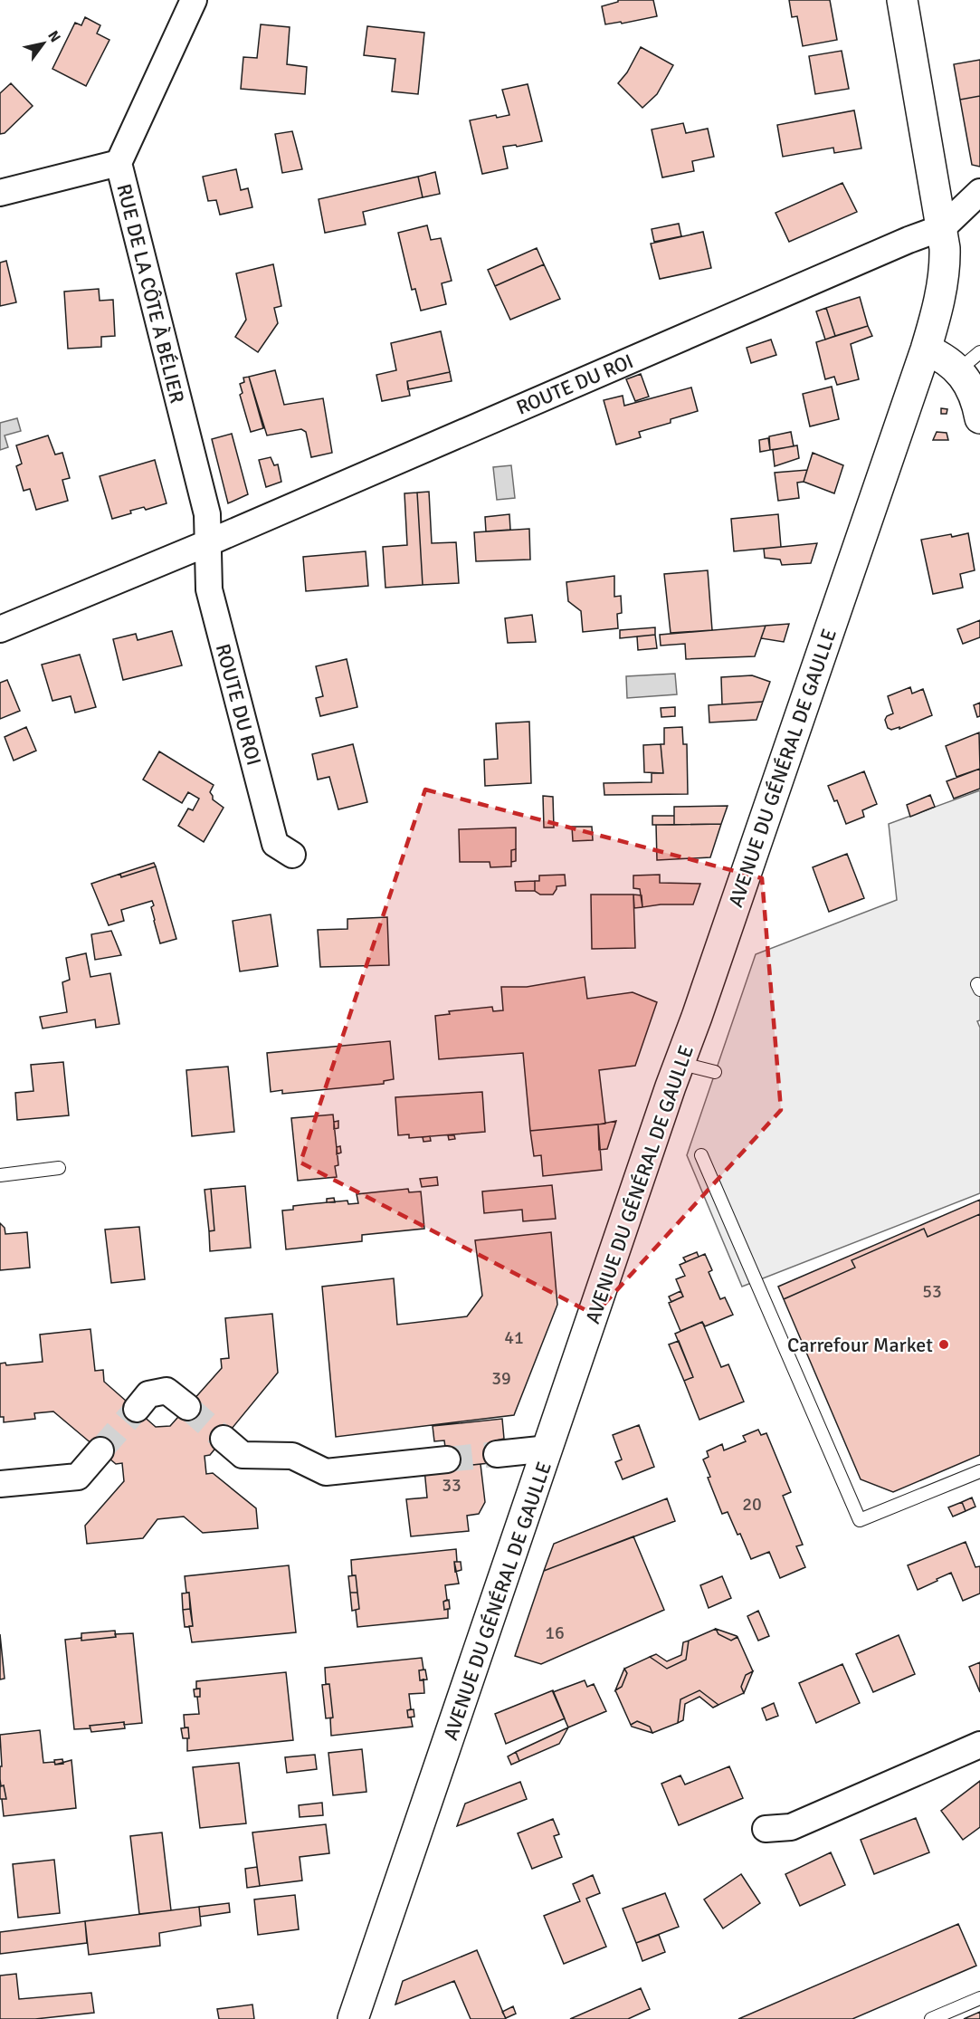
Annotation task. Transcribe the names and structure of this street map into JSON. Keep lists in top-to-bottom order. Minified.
{"streets":{"main road":["AVENUE DU GÉNÉRAL DE GAULLE"],"street":["RUE DE LA CÔTE À BÉLIER","ROUTE DU ROI"]},"crossings":[["RUE DE LA CÔTE À BÉLIER","ROUTE DU ROI"],["ROUTE DU ROI","AVENUE DU GÉNÉRAL DE GAULLE"]],"places":["Carrefour Market"],"house_numbers":["53","41","39","33","20","16"],"north":"top right"}
